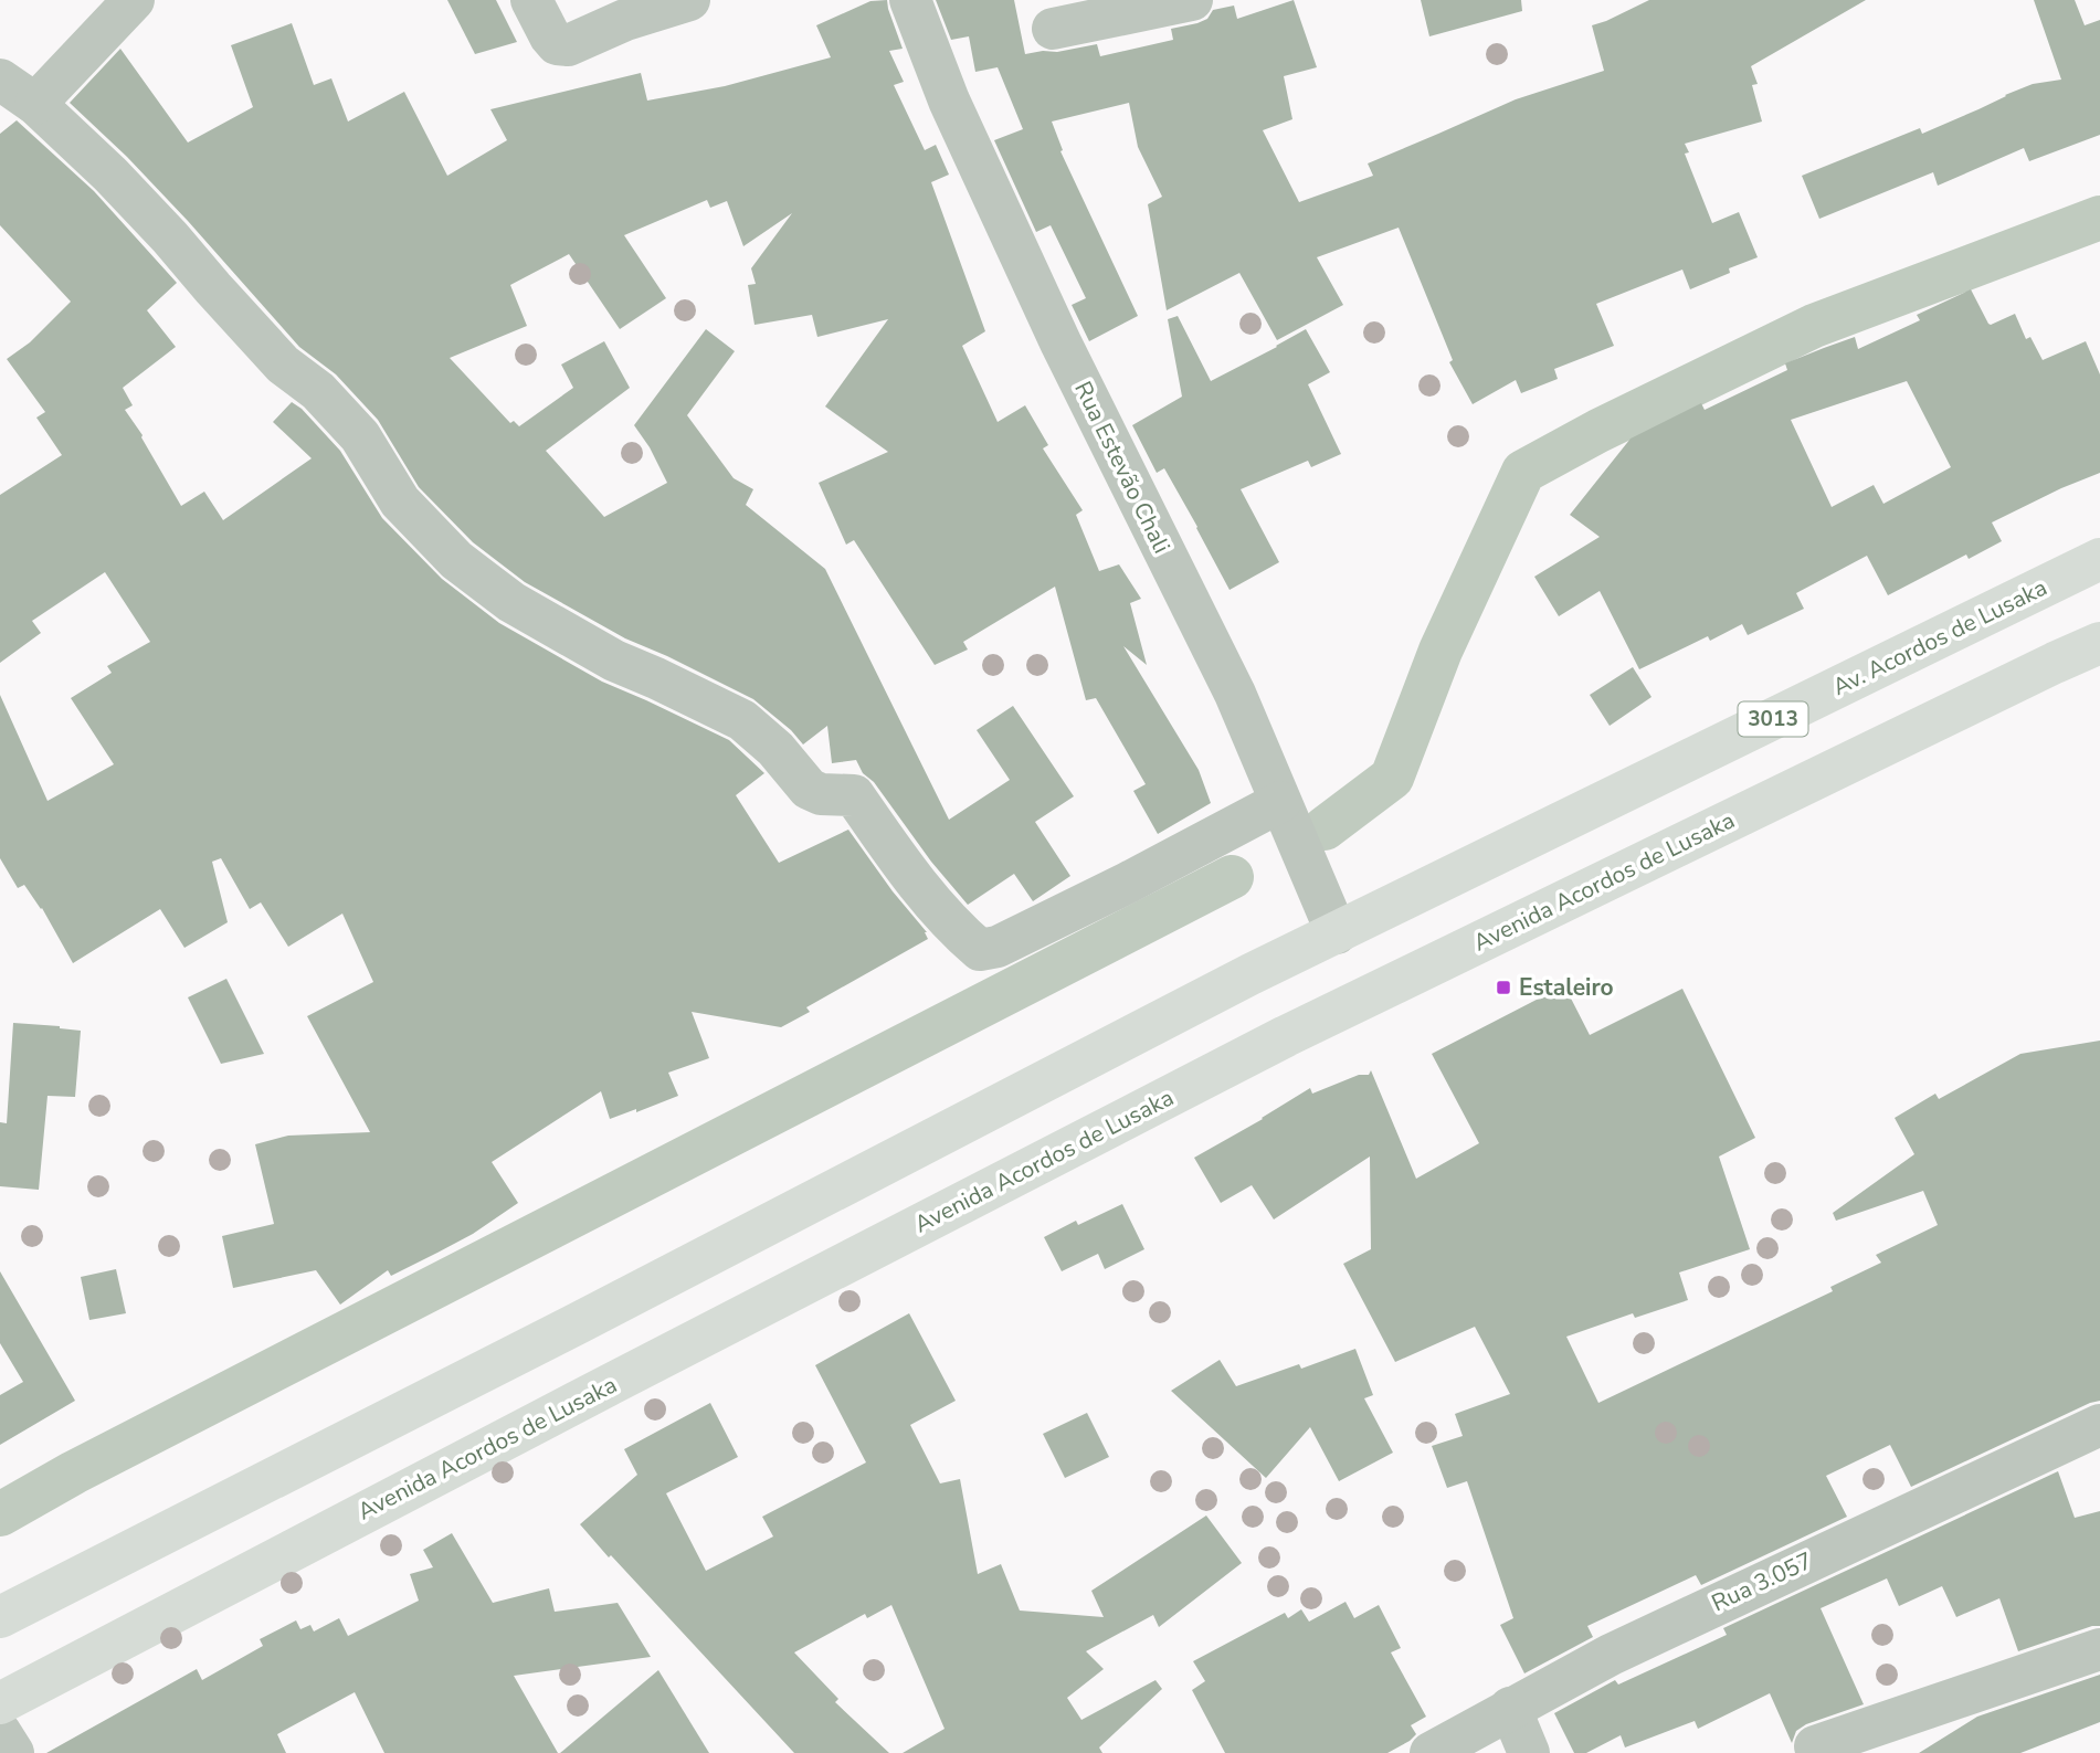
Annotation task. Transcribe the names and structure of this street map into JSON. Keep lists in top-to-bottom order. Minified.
{"streets":{"main road":["Av. Acordos de Lusaka","3013","Avenida Acordos de Lusaka"],"street":["Rua Estevão Chali","Rua 3.057"]},"crossings":[["Rua Estevão Chali","Av. Acordos de Lusaka"]],"places":{"transit":["Estaleiro"]}}
